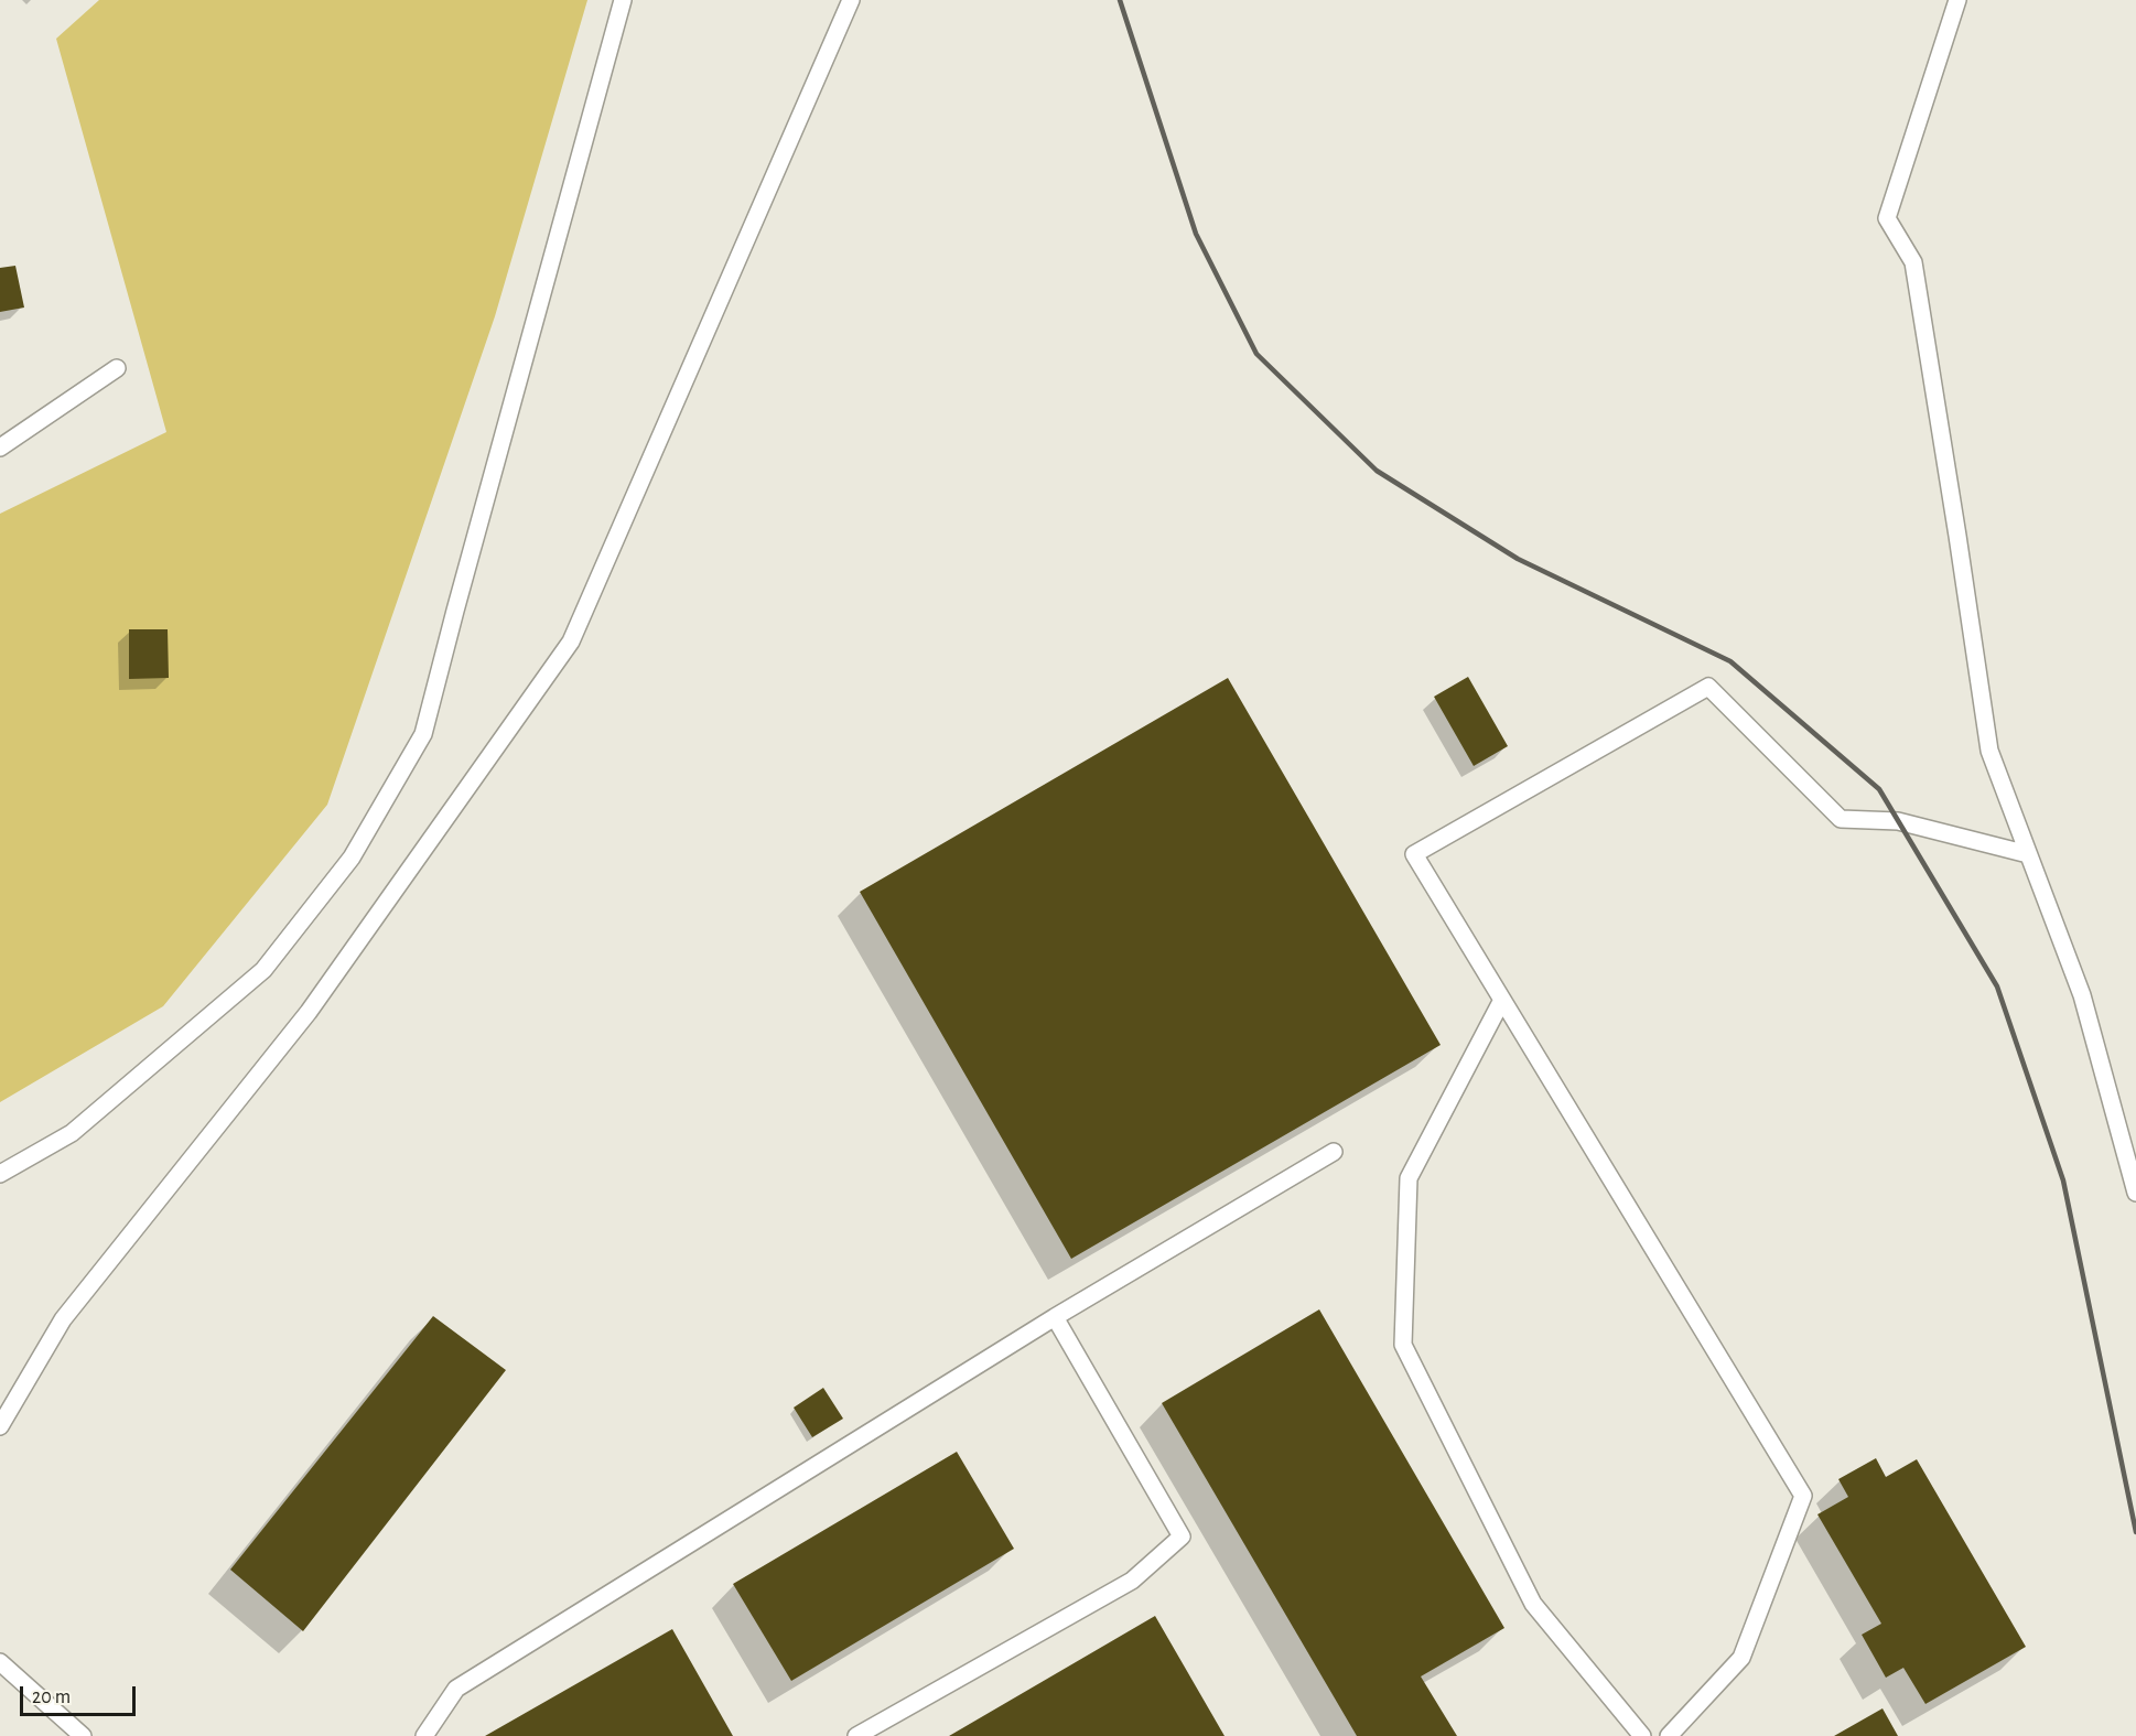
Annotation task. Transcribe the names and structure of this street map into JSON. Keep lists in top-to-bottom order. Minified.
{"scale_bar":"20 m"}
